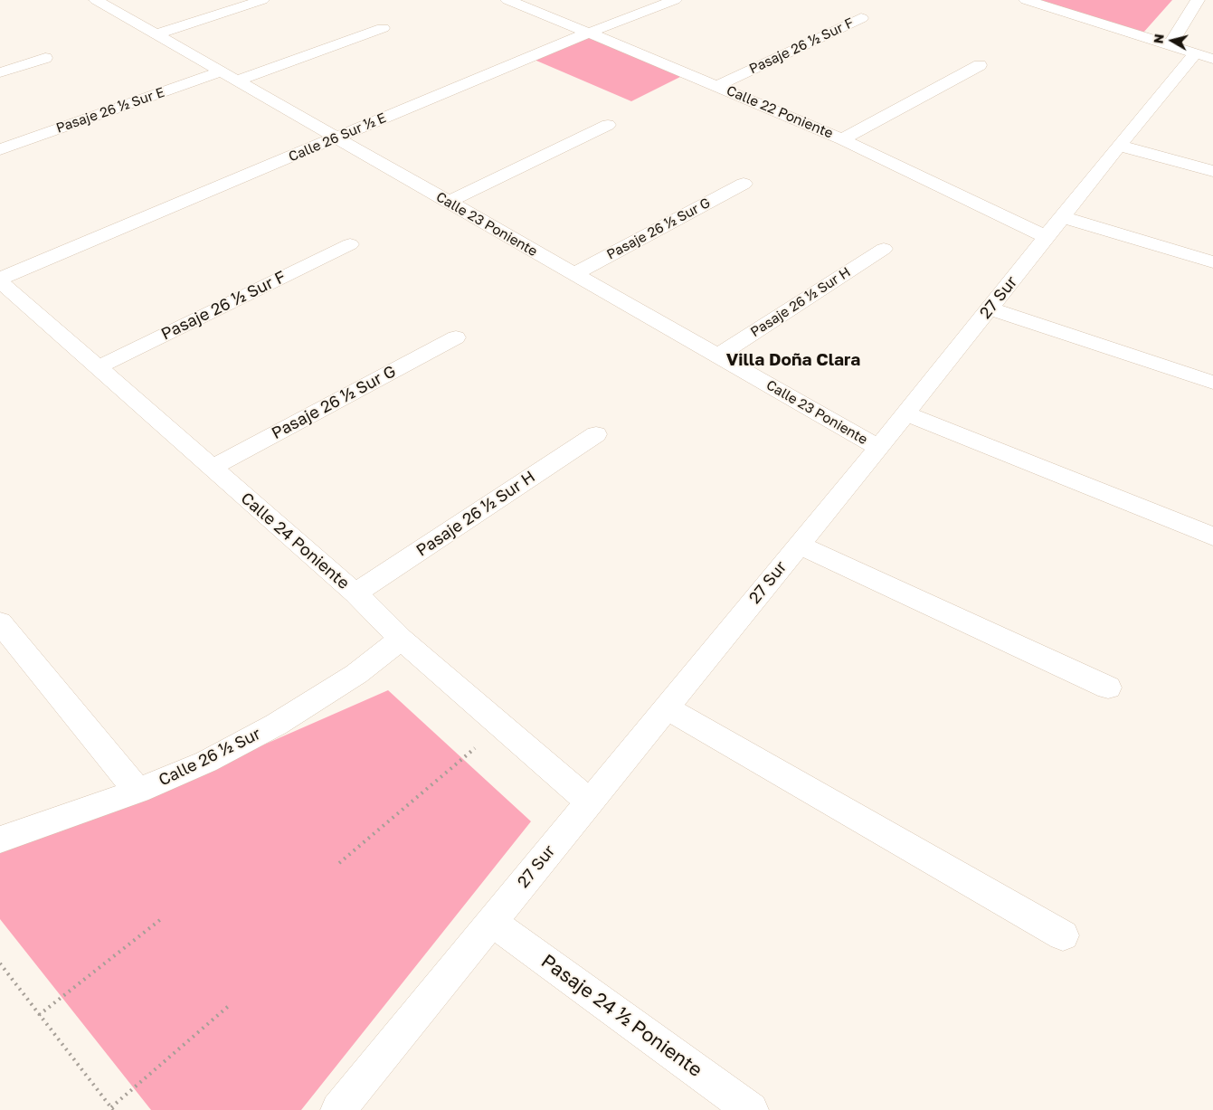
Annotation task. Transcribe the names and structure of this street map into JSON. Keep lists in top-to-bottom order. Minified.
{"streets":{"street":["Pasaje 26 ½ Sur F","Pasaje 26 ½ Sur E","Calle 22 Poniente","Calle 26 Sur ½ E","Calle 23 Poniente","Pasaje 26 ½ Sur G","27 Sur","Pasaje 26 ½ Sur H","Calle 24 Poniente","Calle 26 ½ Sur","Pasaje 24 ½ Poniente"]},"crossings":[["Pasaje 26 ½ Sur F","Calle 22 Poniente"],["Pasaje 26 ½ Sur F","Calle 24 Poniente"],["Pasaje 26 ½ Sur E","Calle 23 Poniente"],["Calle 22 Poniente","Calle 26 Sur ½ E"],["Calle 22 Poniente","27 Sur"],["Calle 26 Sur ½ E","Calle 23 Poniente"],["Calle 26 Sur ½ E","Calle 24 Poniente"],["Calle 23 Poniente","Pasaje 26 ½ Sur G"],["Calle 23 Poniente","27 Sur"],["Calle 23 Poniente","Pasaje 26 ½ Sur H"],["Pasaje 26 ½ Sur G","Calle 24 Poniente"],["27 Sur","Calle 24 Poniente"],["27 Sur","Pasaje 24 ½ Poniente"],["Pasaje 26 ½ Sur H","Calle 24 Poniente"],["Calle 24 Poniente","Calle 26 ½ Sur"]],"districts":["Villa Doña Clara"],"north":"left"}
